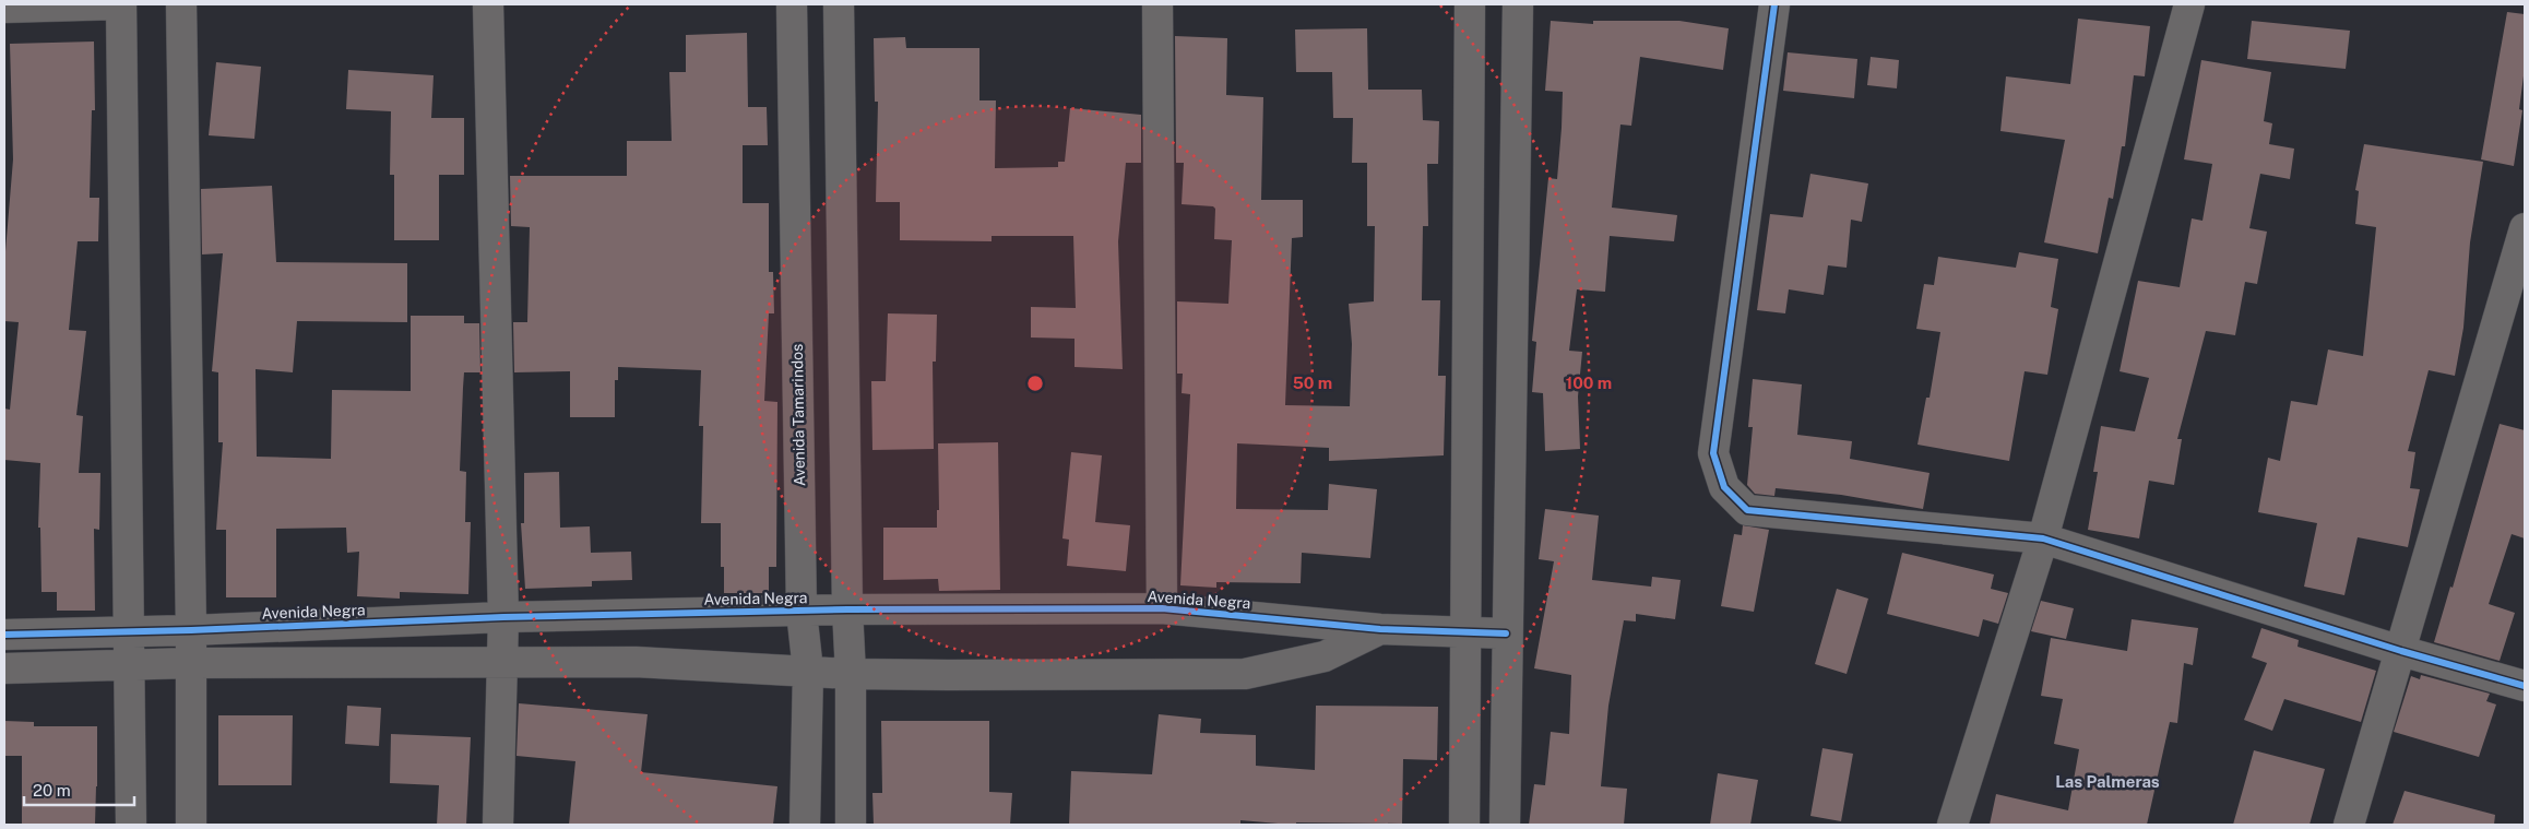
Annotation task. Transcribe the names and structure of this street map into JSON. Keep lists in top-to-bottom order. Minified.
{"streets":{"street":["Avenida Tamarindos","Avenida Negra"]},"crossings":[["Avenida Tamarindos","Avenida Negra"]],"districts":["Las Palmeras"],"scale_bar":"20 m","rings":["50 m","100 m"]}
